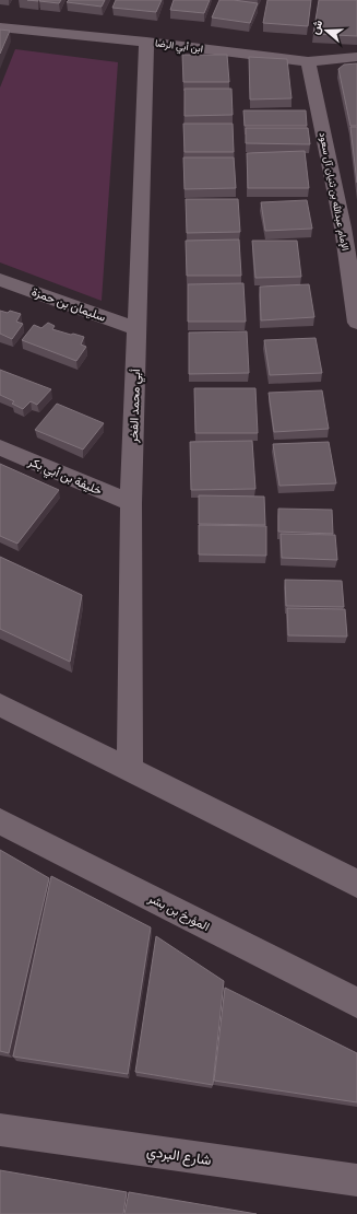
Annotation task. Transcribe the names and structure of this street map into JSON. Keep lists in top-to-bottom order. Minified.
{"streets":{"street":["ابن أبي الرضا","الإمام عبدالله بن ثنيان آل سعود","سليمان بن حمزة","أبي محمد الفخر","خليفة بن أبي بكر","المؤرخ بن بشر","شارع البردي"]},"crossings":[["ابن أبي الرضا","الإمام عبدالله بن ثنيان آل سعود"],["ابن أبي الرضا","أبي محمد الفخر"],["سليمان بن حمزة","أبي محمد الفخر"],["أبي محمد الفخر","خليفة بن أبي بكر"]],"north":"left"}
